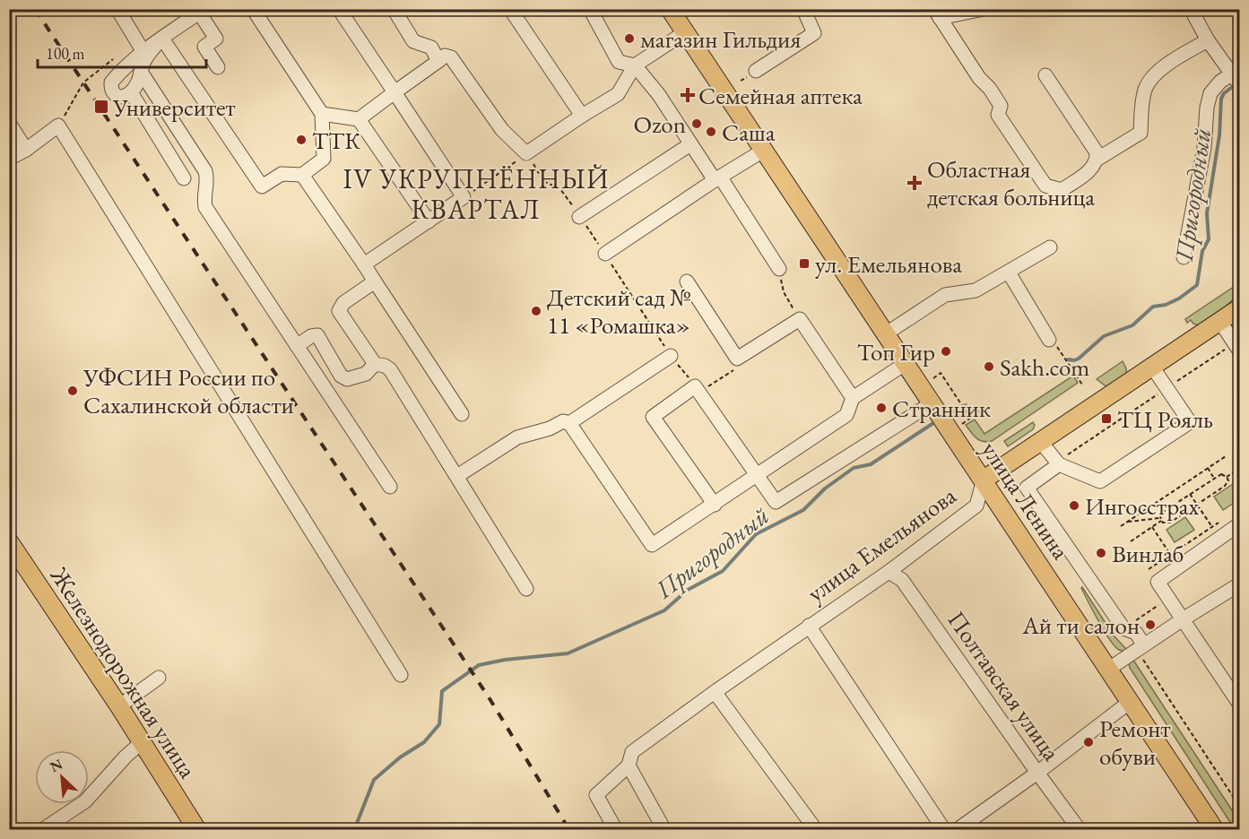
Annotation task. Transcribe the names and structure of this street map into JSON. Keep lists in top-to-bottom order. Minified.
{"streets":{"main road":["улица Ленина","улица Емельянова","Железнодорожная улица"],"street":["Полтавская улица"]},"crossings":[["улица Ленина","улица Емельянова"],["улица Емельянова","Полтавская улица"]],"districts":["IV УКРУПНЁННЫЙ КВАРТАЛ"],"water":["Пригородный"],"places":{"other":["магазин Гильдия","Ozon","Саша","ТТК","Детский сад № 11 «Ромашка»","Топ Гир","Sakh.com","УФСИН России по Сахалинской области","Странник","Ингосстрах","Винлаб","Ай ти салон","Ремонт обуви"],"health":["Семейная аптека","Областная детская больница"],"transit":["Университет","ул. Емельянова","ТЦ Рояль"]},"scale_bar":"100 m","north":"top left"}
